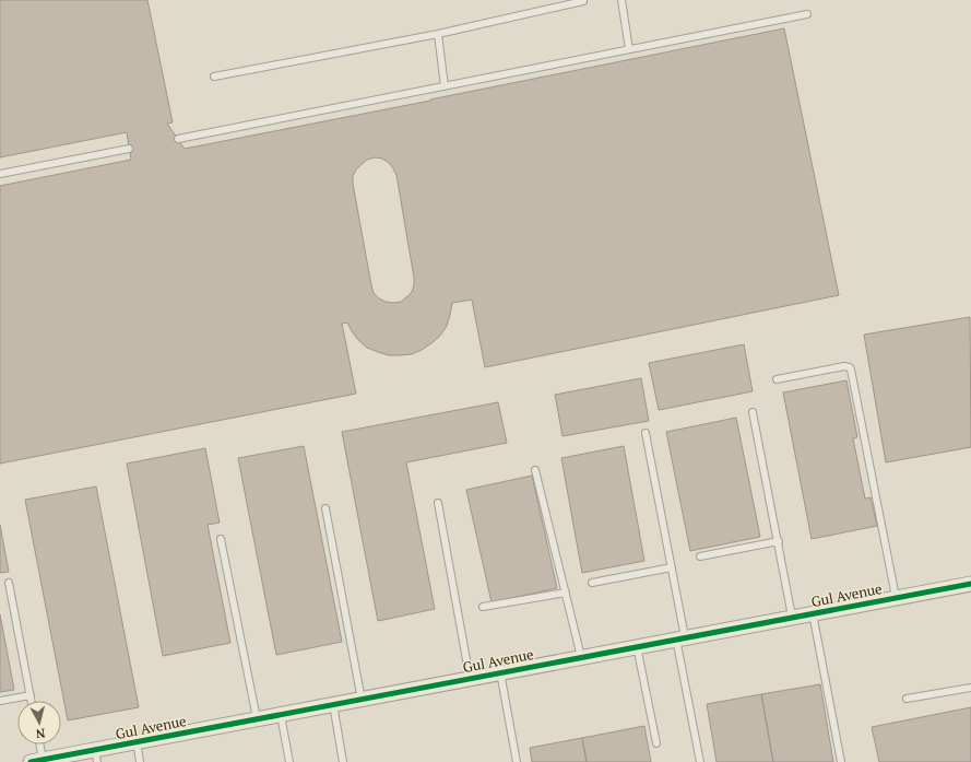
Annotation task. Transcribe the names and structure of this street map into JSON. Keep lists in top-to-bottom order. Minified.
{"streets":{"street":["Gul Avenue"]},"north":"bottom"}
